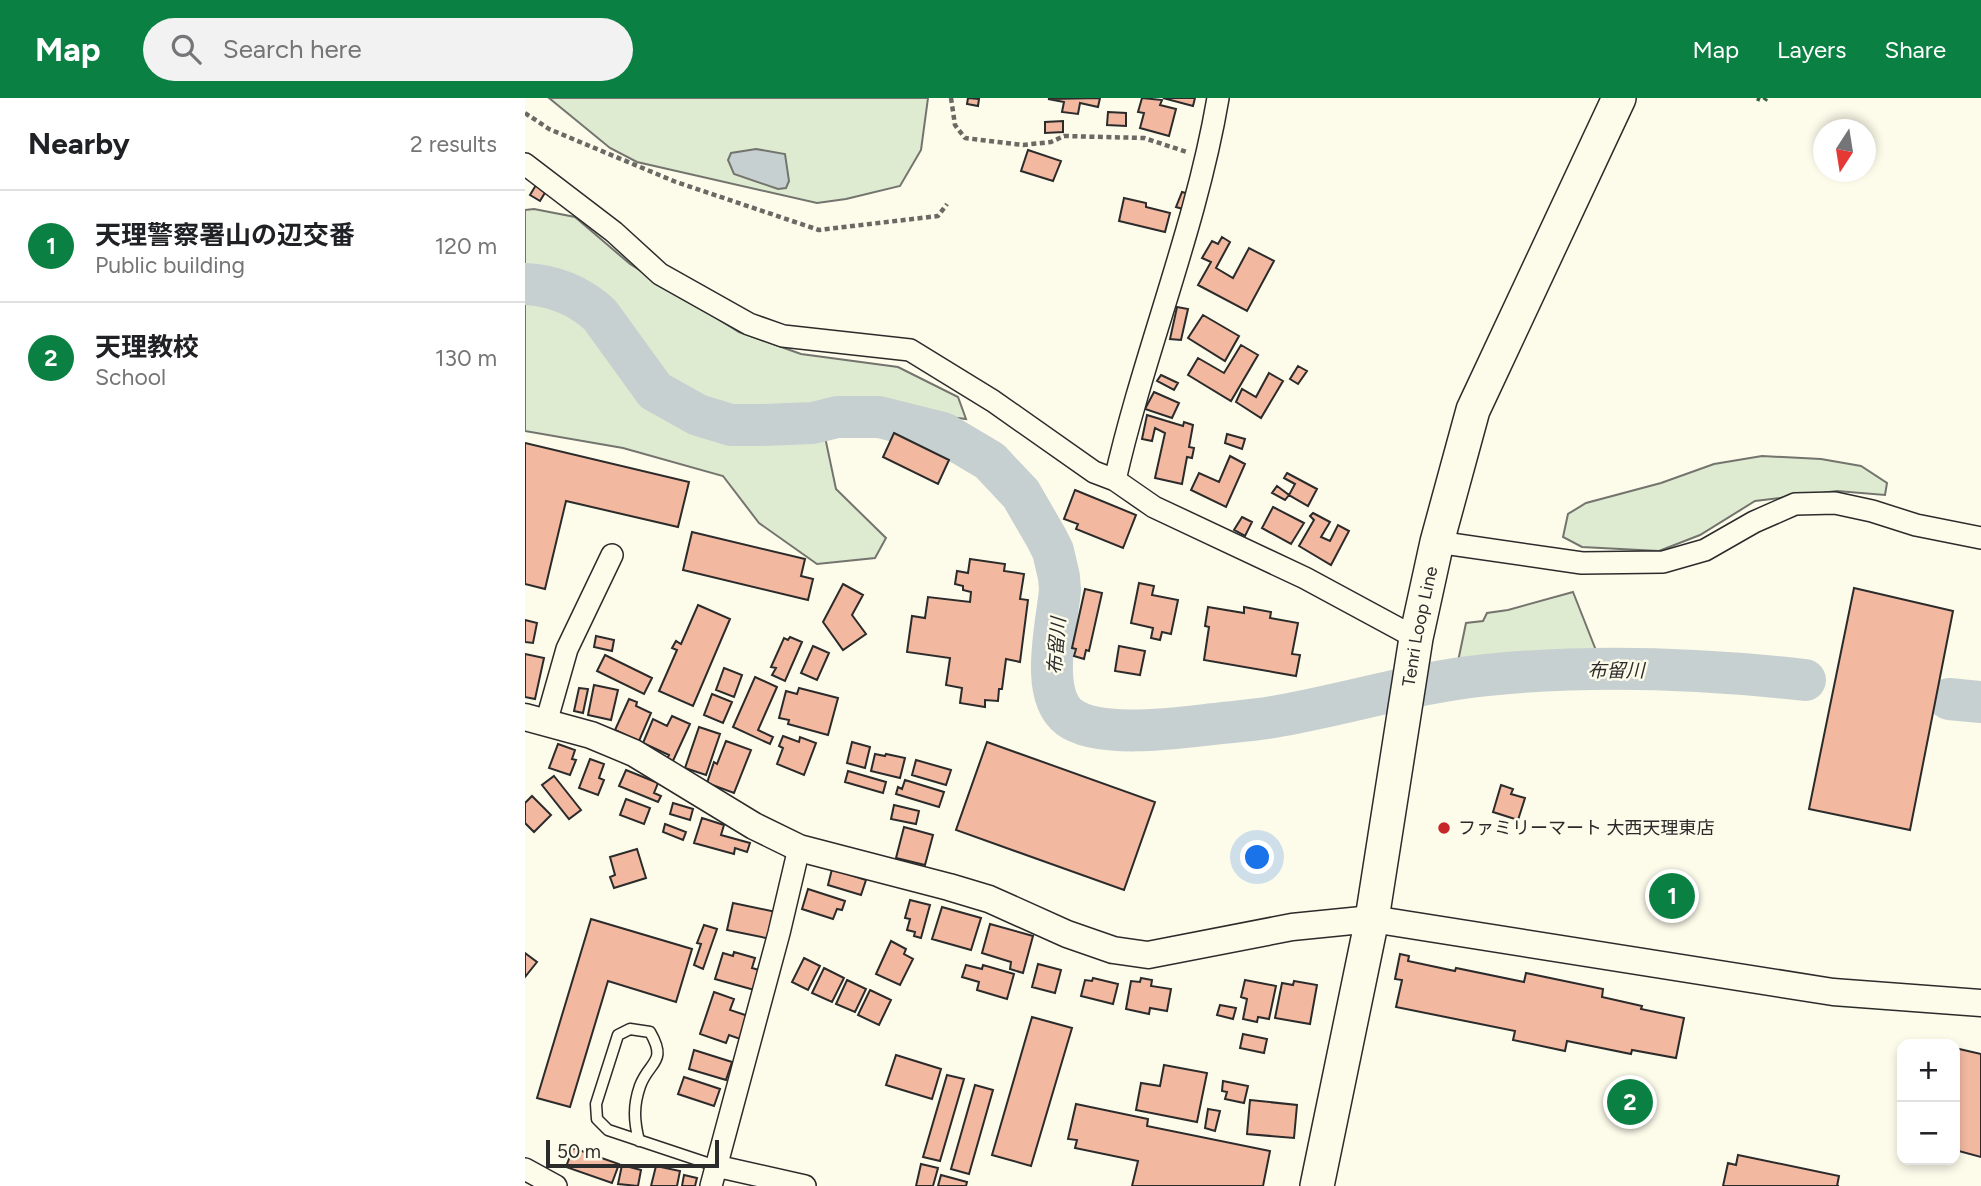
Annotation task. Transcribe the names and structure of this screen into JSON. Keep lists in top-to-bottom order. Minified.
{"streets":{"main road":["Tenri Loop Line"]},"water":["布留川"],"places":["ファミリーマート 大西天理東店"],"scale_bar":"50 m","north":"bottom","page":{"header":"Map","search":"Search here","nav":["Map","Layers","Share"],"heading":["Nearby","2 results"],"list":[{"mark":"1","name":"天理警察署山の辺交番","note":"Public building","value":"120 m"},{"mark":"2","name":"天理教校","note":"School","value":"130 m"}],"pins":["1","2"],"map_buttons":["+","−"],"scale":"50 m"}}
